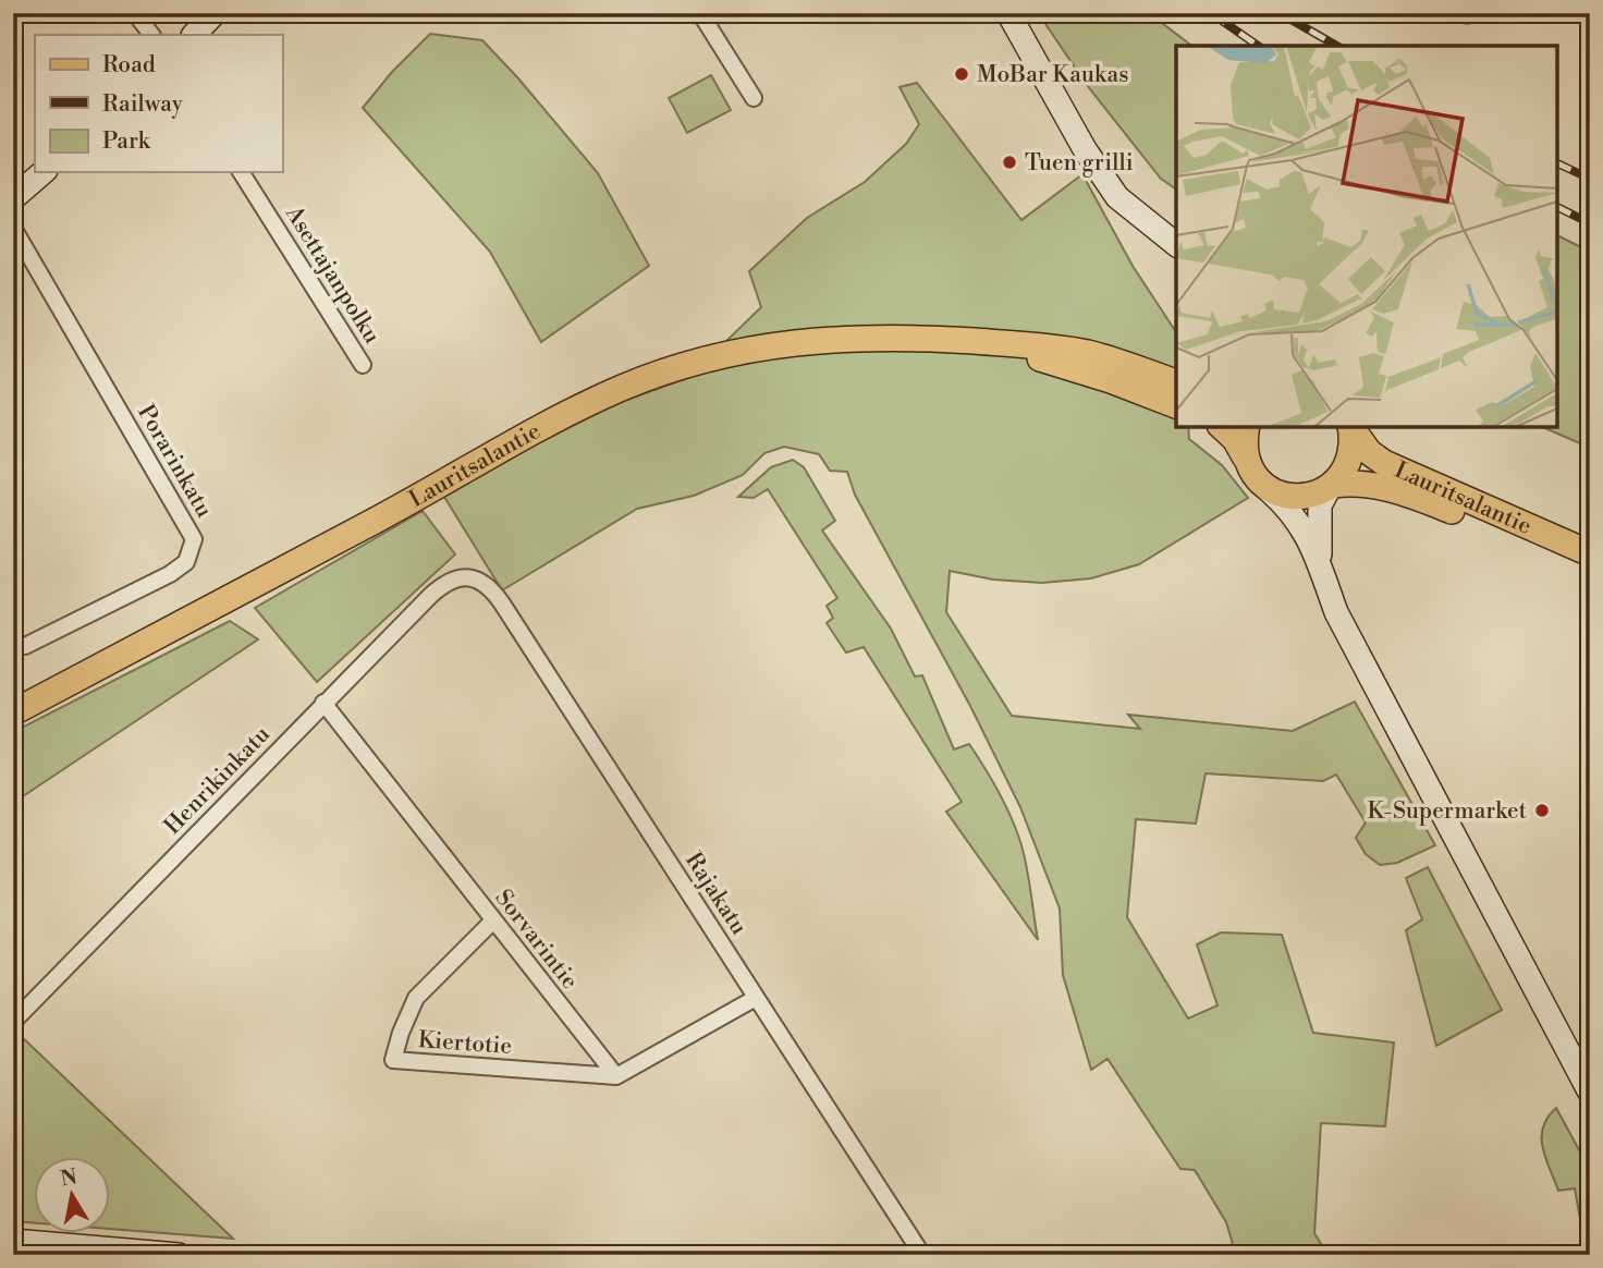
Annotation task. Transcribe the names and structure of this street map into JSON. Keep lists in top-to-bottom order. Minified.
{"streets":{"main road":["Lauritsalantie"],"street":["Asettajanpolku","Porarinkatu","Henrikinkatu","Rajakatu","Sorvarintie","Kiertotie"]},"crossings":[["Henrikinkatu","Rajakatu"],["Henrikinkatu","Sorvarintie"],["Sorvarintie","Kiertotie"]],"places":["MoBar Kaukas","Tuen grilli","K-Supermarket"],"legend":["Road","Railway","Park"],"north":"top"}
